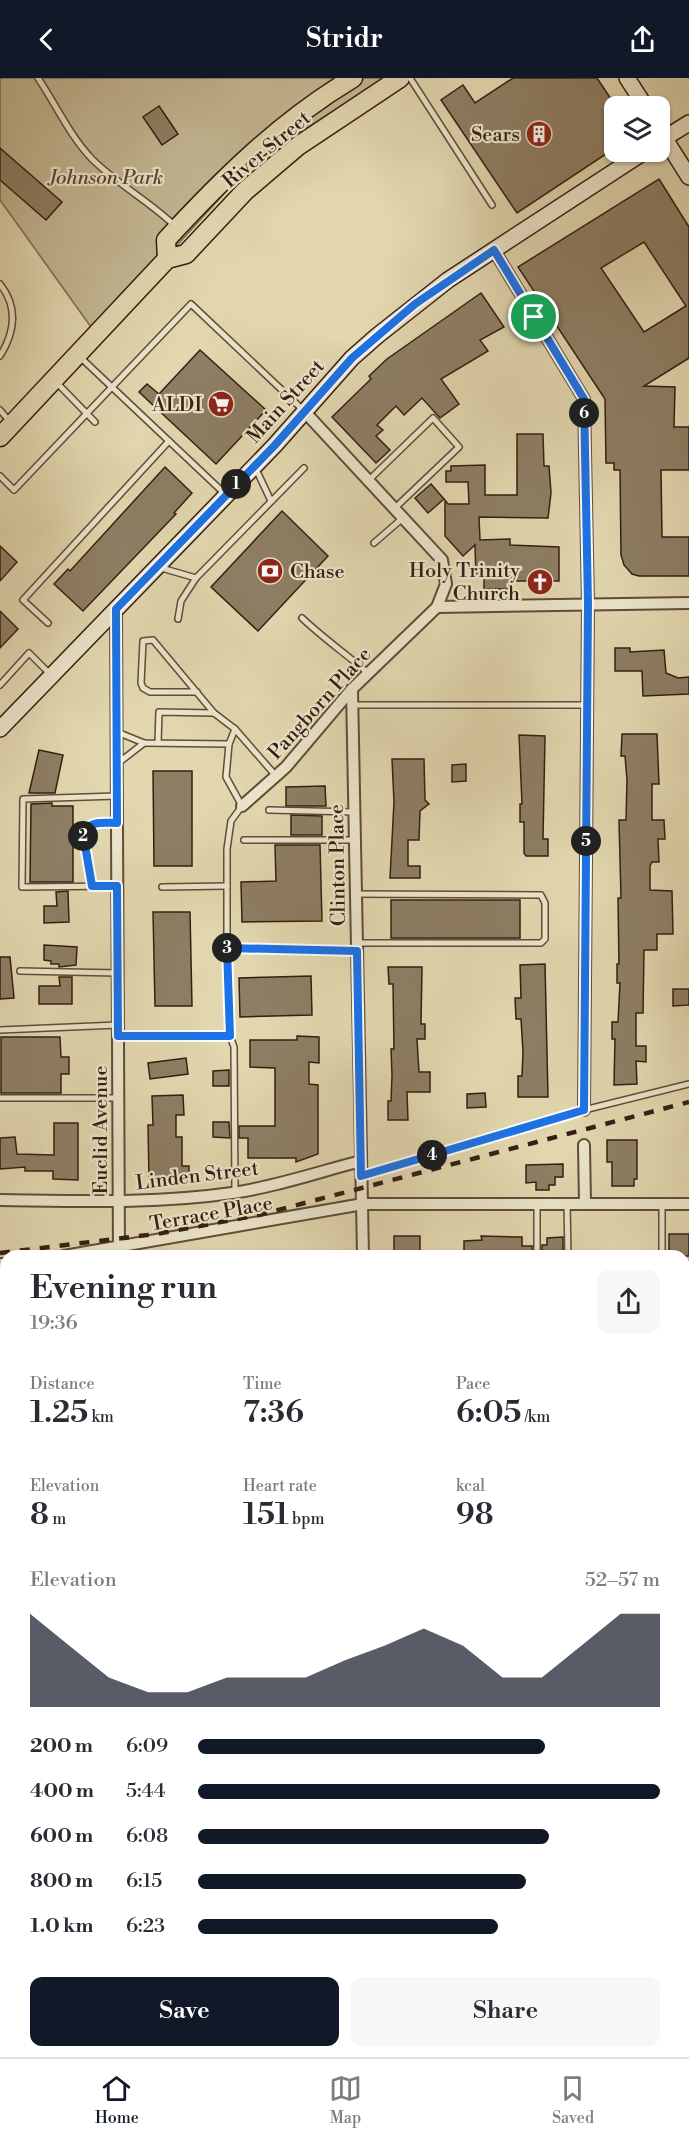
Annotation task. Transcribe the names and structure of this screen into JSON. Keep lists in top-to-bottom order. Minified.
{"streets":{"main road":["River Street","Main Street"],"street":["Pangborn Place","Clinton Place","Euclid Avenue","Linden Street","Terrace Place"]},"crossings":[["Main Street","Euclid Avenue"],["Pangborn Place","Clinton Place"],["Clinton Place","Linden Street"],["Clinton Place","Terrace Place"],["Euclid Avenue","Linden Street"]],"parks":["Johnson Park"],"places":{"building":["Sears"],"supermarket":["ALDI"],"bank":["Chase"],"church":["Holy Trinity Church"]},"page":{"header":"Stridr","pins":["6","1","2","5","3","4"],"heading":["Evening run","19:36"],"stats":[["Distance","1.25 km"],["Time","7:36"],["Pace","6:05 /km"],["Elevation","8 m"],["Heart rate","151 bpm"],["kcal","98"]],"chart":["Elevation","52–57 m"],"list":[{"name":"200 m","note":"6:09"},{"name":"400 m","note":"5:44"},{"name":"600 m","note":"6:08"},{"name":"800 m","note":"6:15"},{"name":"1.0 km","note":"6:23"}],"buttons":["Save","Share"],"tabs":["Home","Map","Saved"]}}
